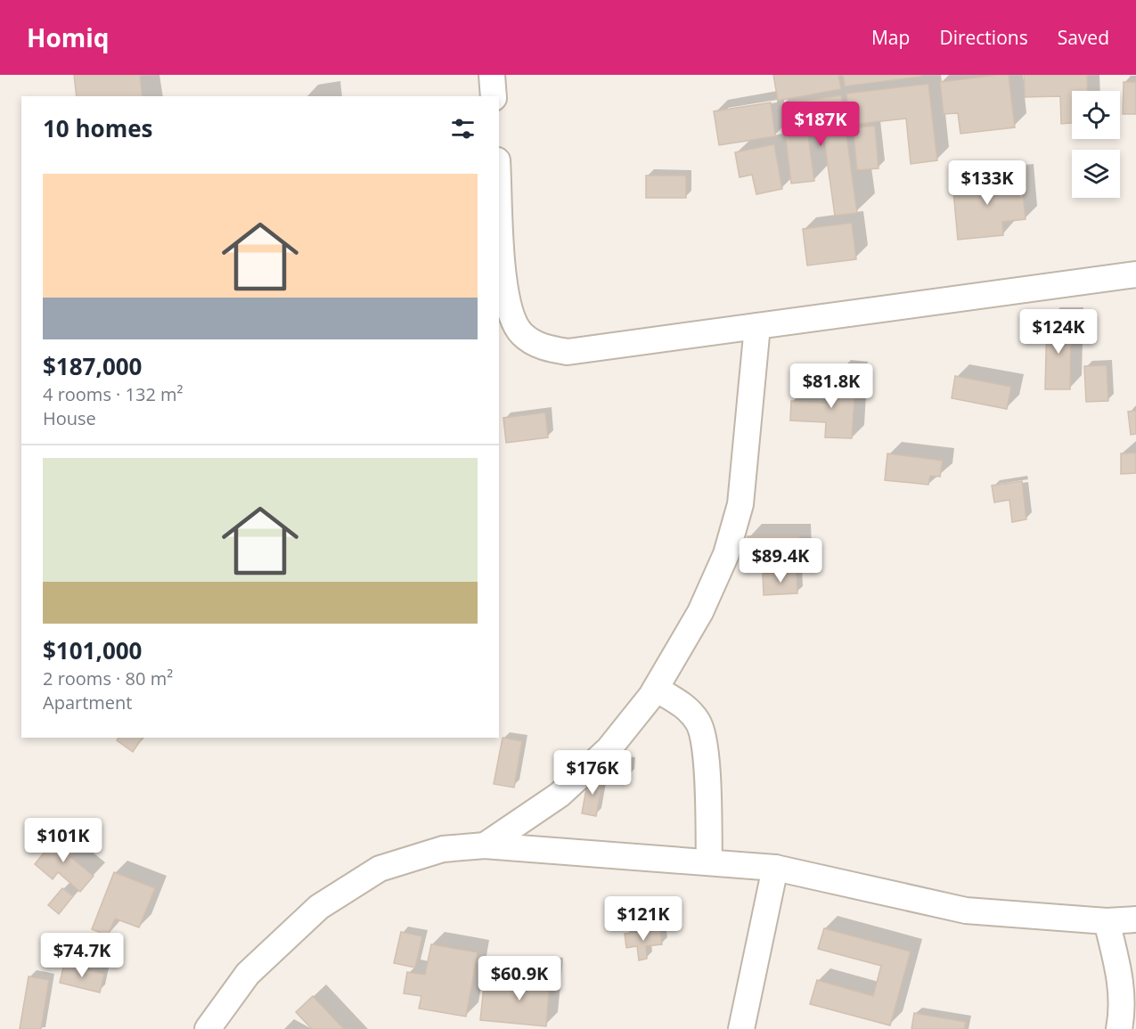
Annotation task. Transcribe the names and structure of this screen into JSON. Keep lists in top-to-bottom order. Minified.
{"page":{"header":"Homiq","nav":["Map","Directions","Saved"],"heading":"10 homes","price":["$187K","$133K","$124K","$81.8K","$89.4K","$176K","$101K","$121K","$74.7K","$60.9K"],"list":[{"name":"$187,000","note":"4 rooms · 132 m² · House"},{"name":"$101,000","note":"2 rooms · 80 m² · Apartment"}]}}
